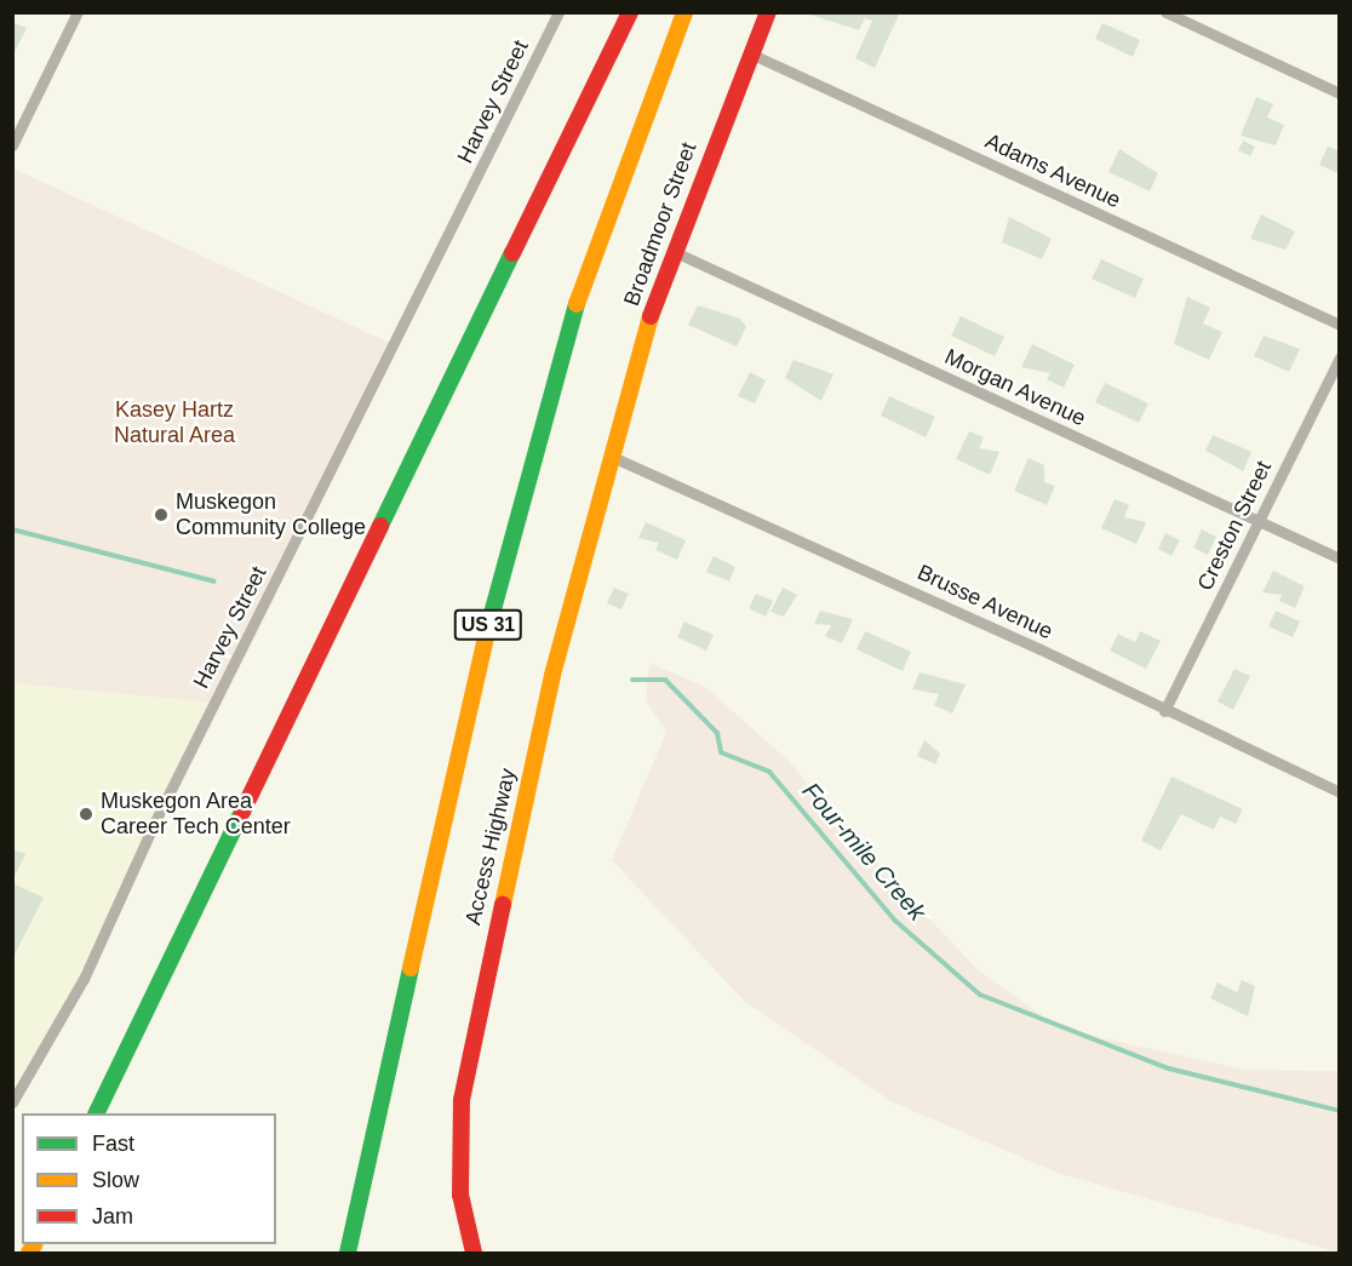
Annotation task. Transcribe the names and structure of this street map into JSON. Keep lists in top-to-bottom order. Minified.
{"streets":{"main road":["Broadmoor Street","US 31","Access Highway"],"street":["Harvey Street","Adams Avenue","Morgan Avenue","Creston Street","Brusse Avenue"]},"crossings":[["Adams Avenue","Broadmoor Street"],["Broadmoor Street","Morgan Avenue"],["Broadmoor Street","Brusse Avenue"],["Broadmoor Street","Access Highway"],["Morgan Avenue","Creston Street"],["Creston Street","Brusse Avenue"],["Brusse Avenue","Access Highway"]],"water":["Four-mile Creek"],"parks":["Kasey Hartz Natural Area"],"places":["Muskegon Community College","Muskegon Area Career Tech Center"],"legend":["Fast","Slow","Jam"]}
